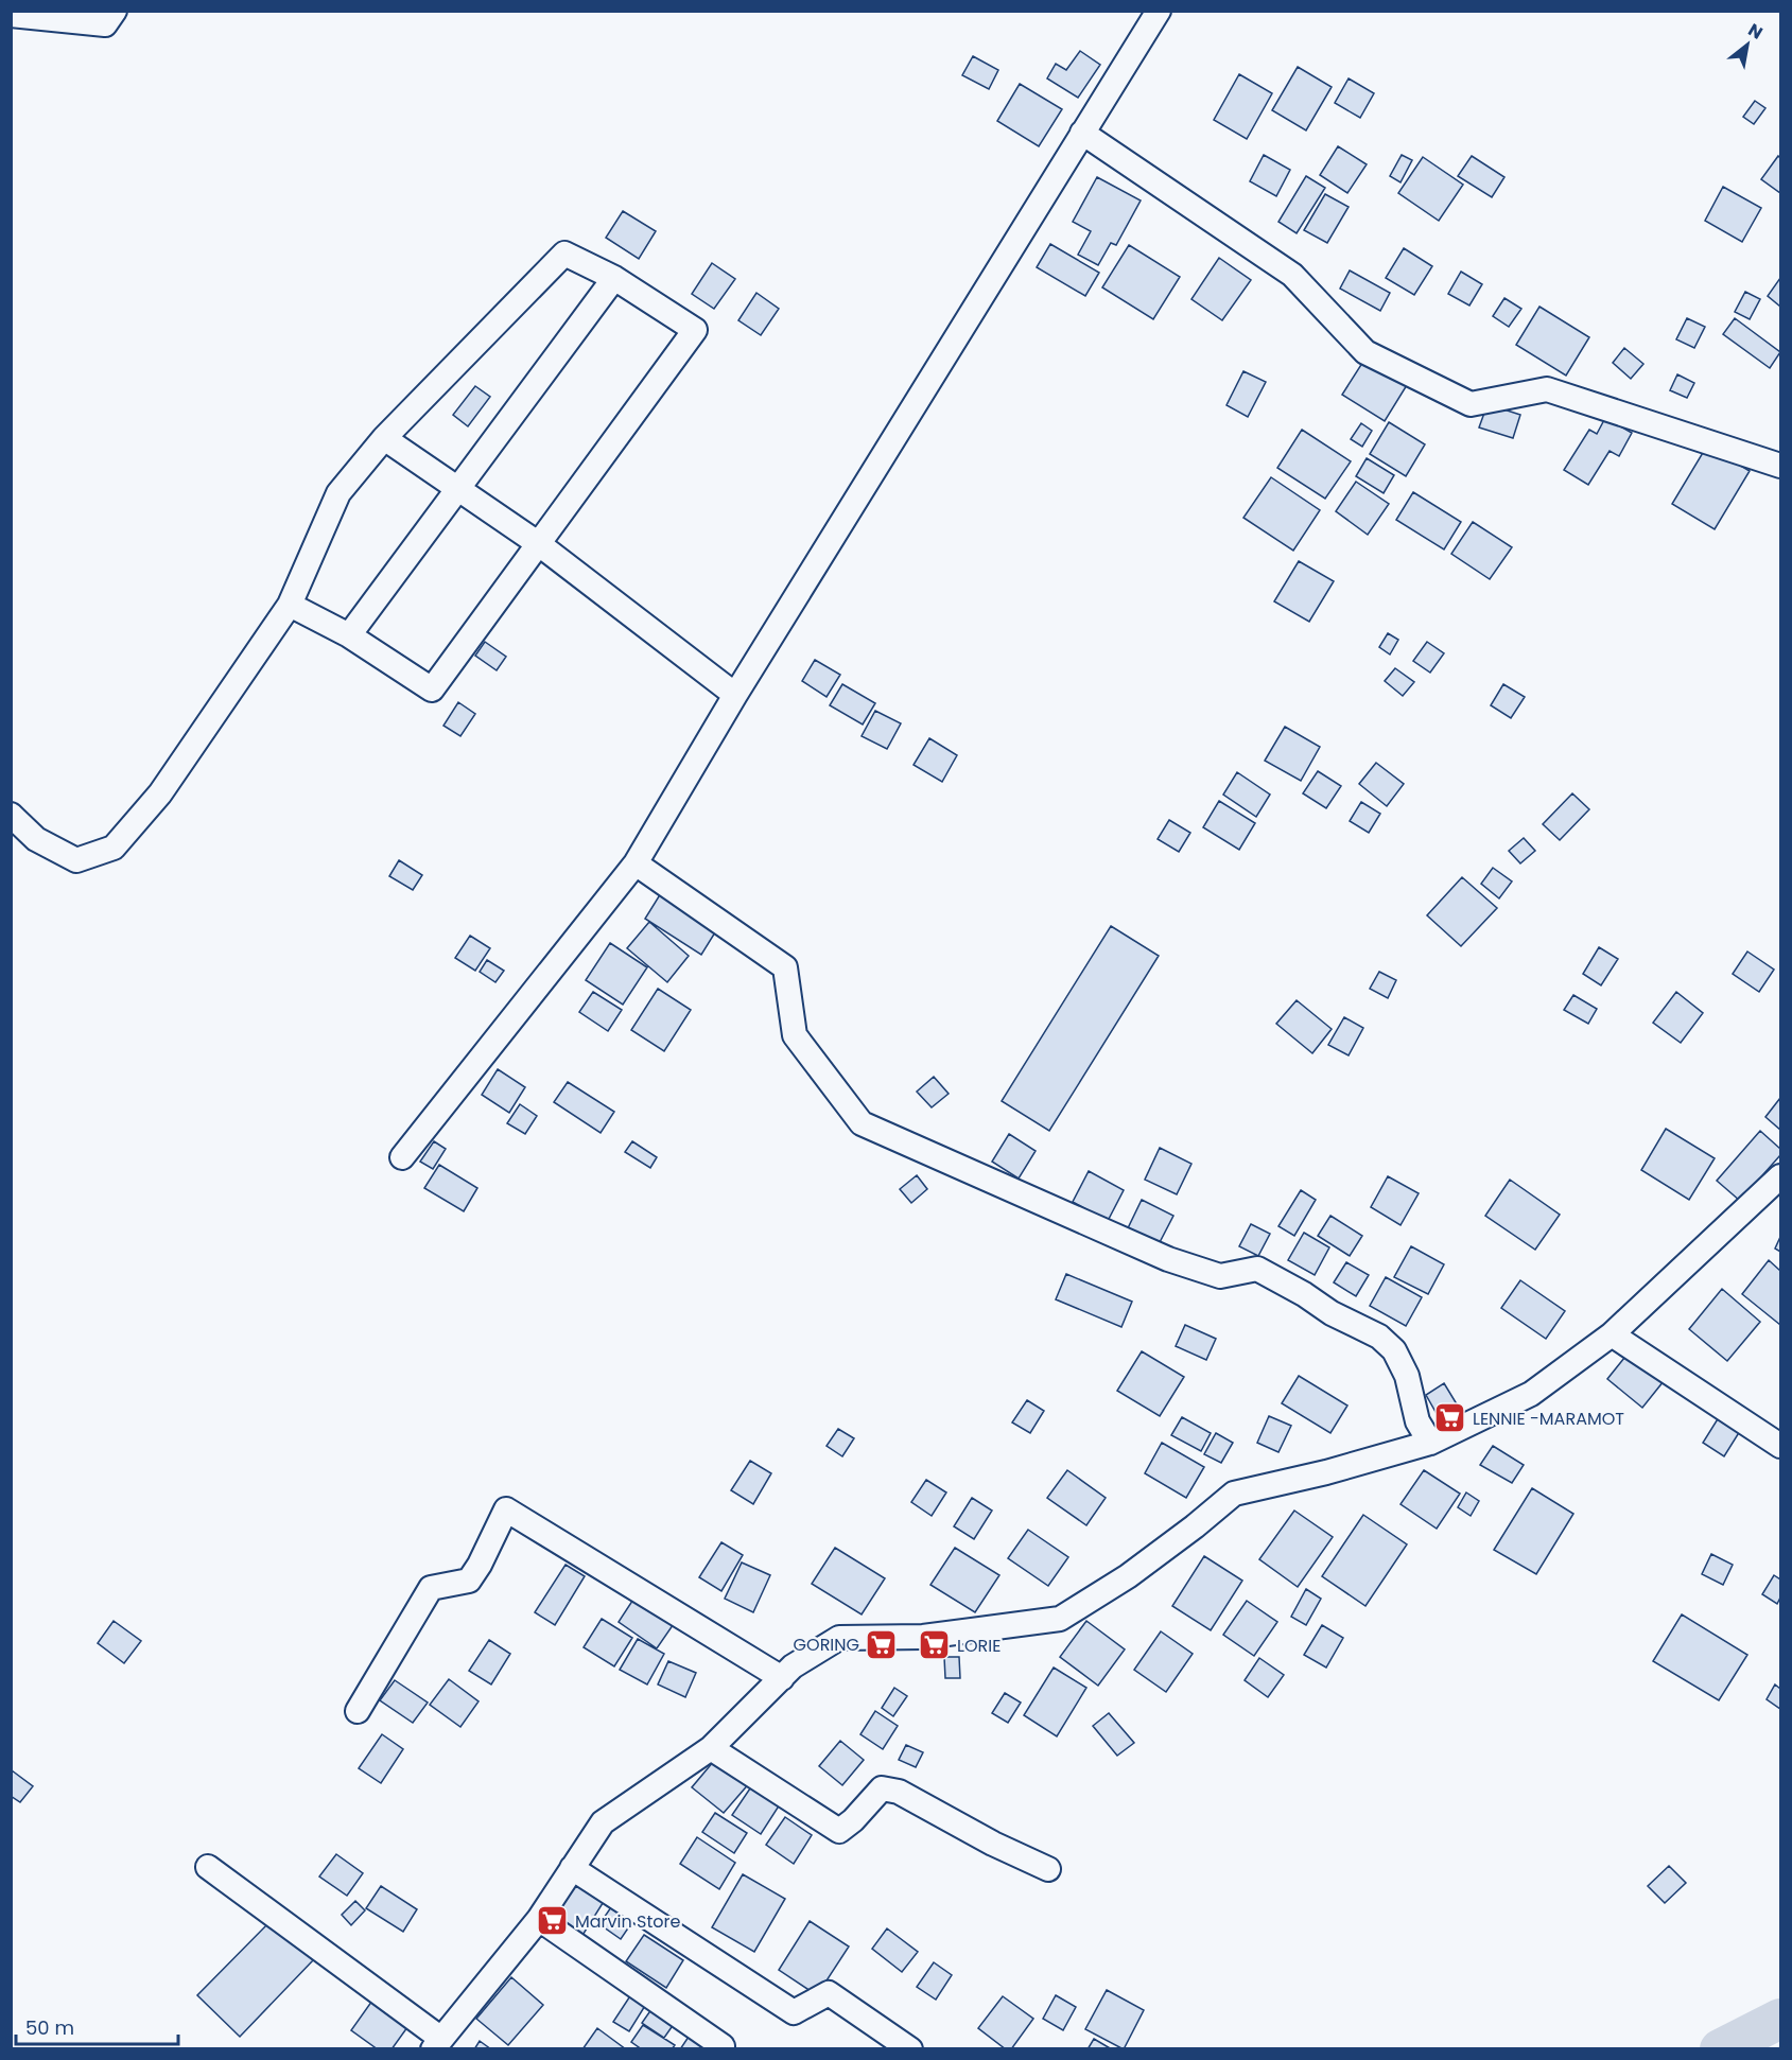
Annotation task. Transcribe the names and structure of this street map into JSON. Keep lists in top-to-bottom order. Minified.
{"places":{"supermarket":["LENNIE -MARAMOT","GORING","LORIE","Marvin Store"]},"scale_bar":"50 m","north":"top right"}
